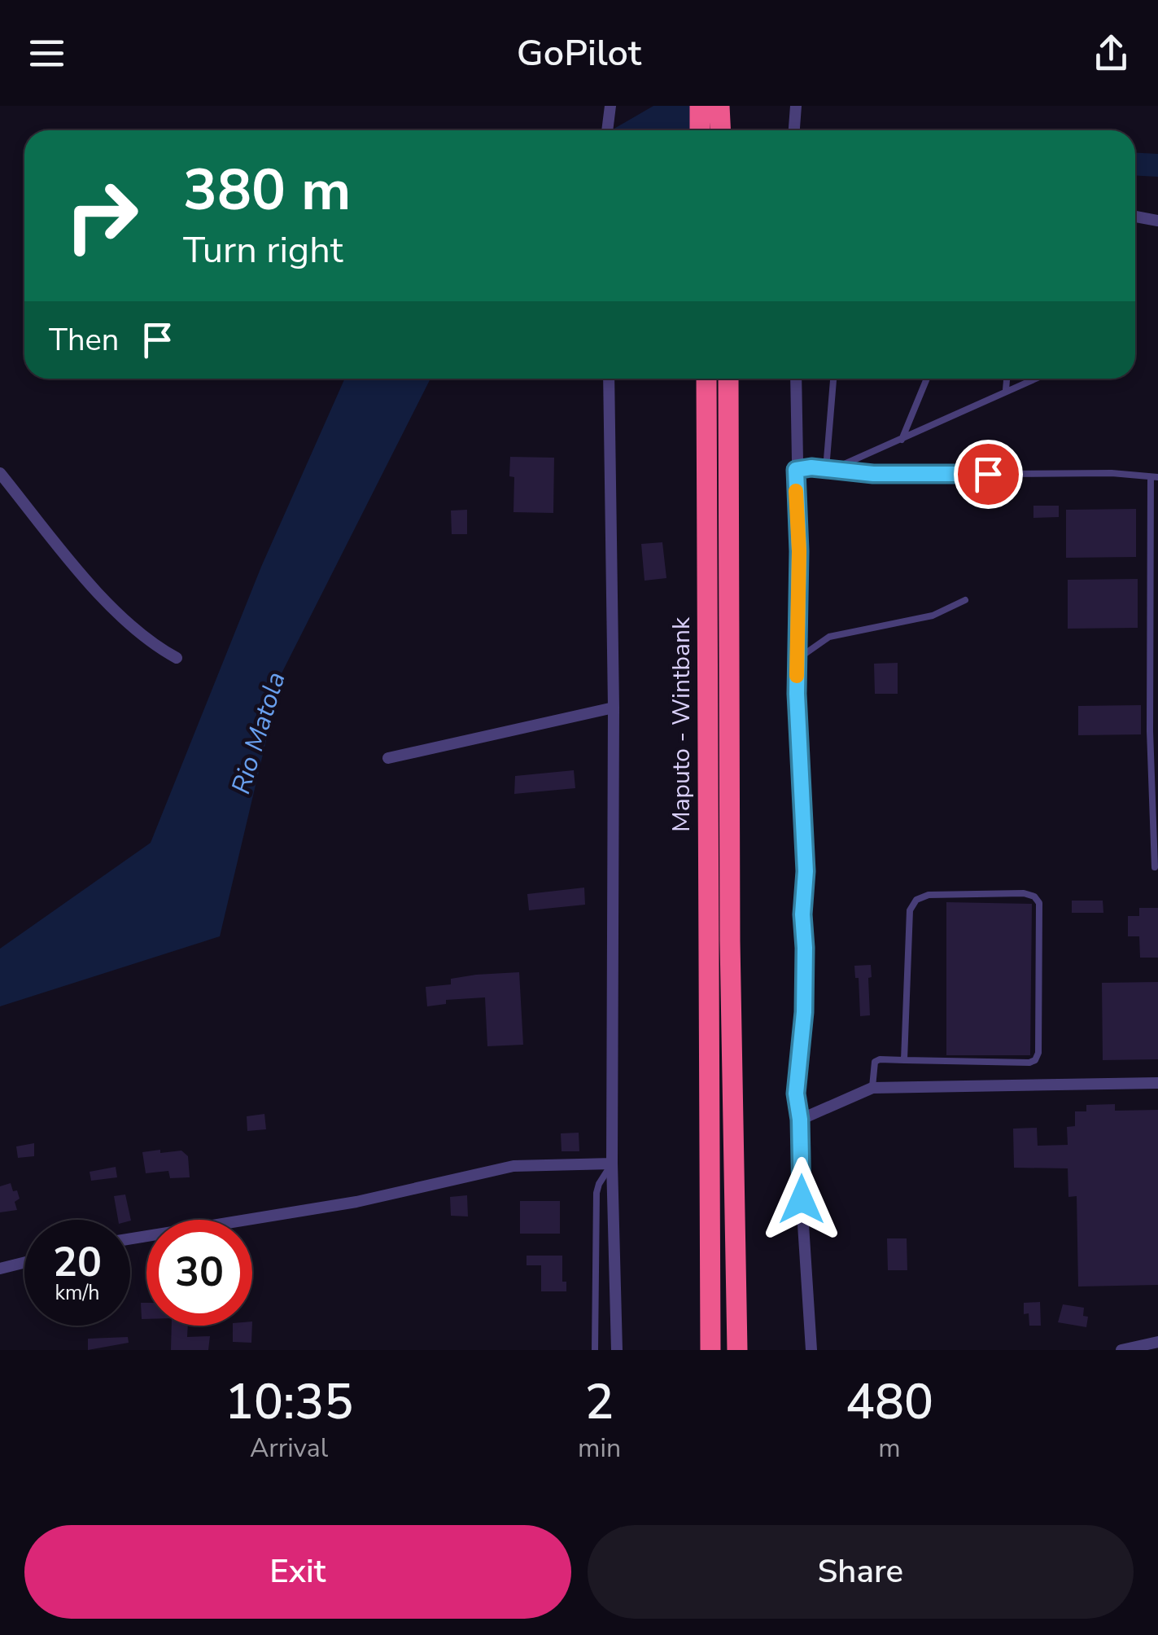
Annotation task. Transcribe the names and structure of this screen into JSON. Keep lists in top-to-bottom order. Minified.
{"streets":{"highway":["Maputo - Wintbank"]},"water":["Rio Matola"],"page":{"header":"GoPilot","turn":["380 m","Turn right"],"then":"Then","speed":"20 km/h","limit":"30","eta":["10:35","Arrival","2","min","480","m"],"buttons":["Exit","Share"]}}
